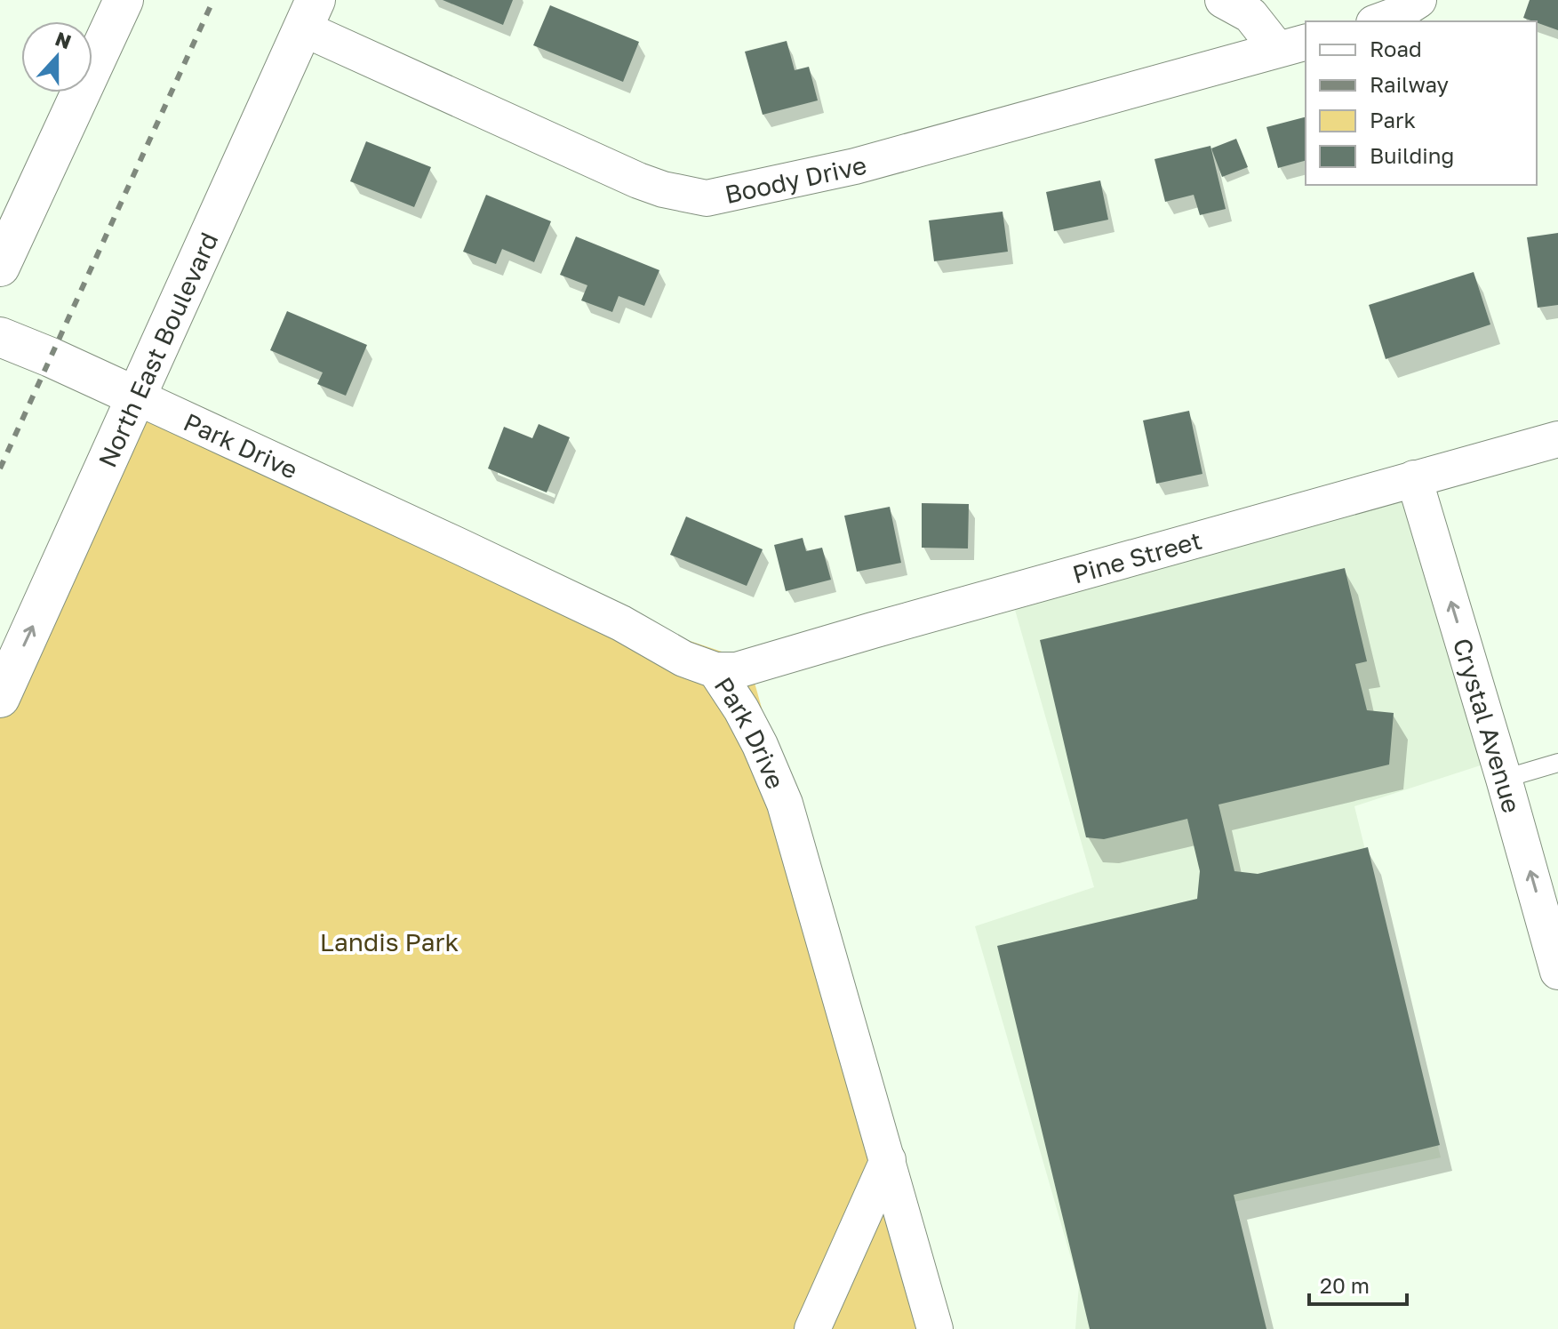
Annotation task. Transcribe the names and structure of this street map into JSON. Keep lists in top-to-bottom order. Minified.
{"streets":{"main road":["North East Boulevard"],"street":["Boody Drive","Park Drive","Pine Street","Crystal Avenue"]},"crossings":[["Boody Drive","North East Boulevard"],["North East Boulevard","Park Drive"],["Park Drive","Pine Street"],["Pine Street","Crystal Avenue"]],"one_way":["North East Boulevard","Crystal Avenue"],"parks":["Landis Park"],"legend":["Road","Railway","Park","Building"],"scale_bar":"20 m","north":"top"}
